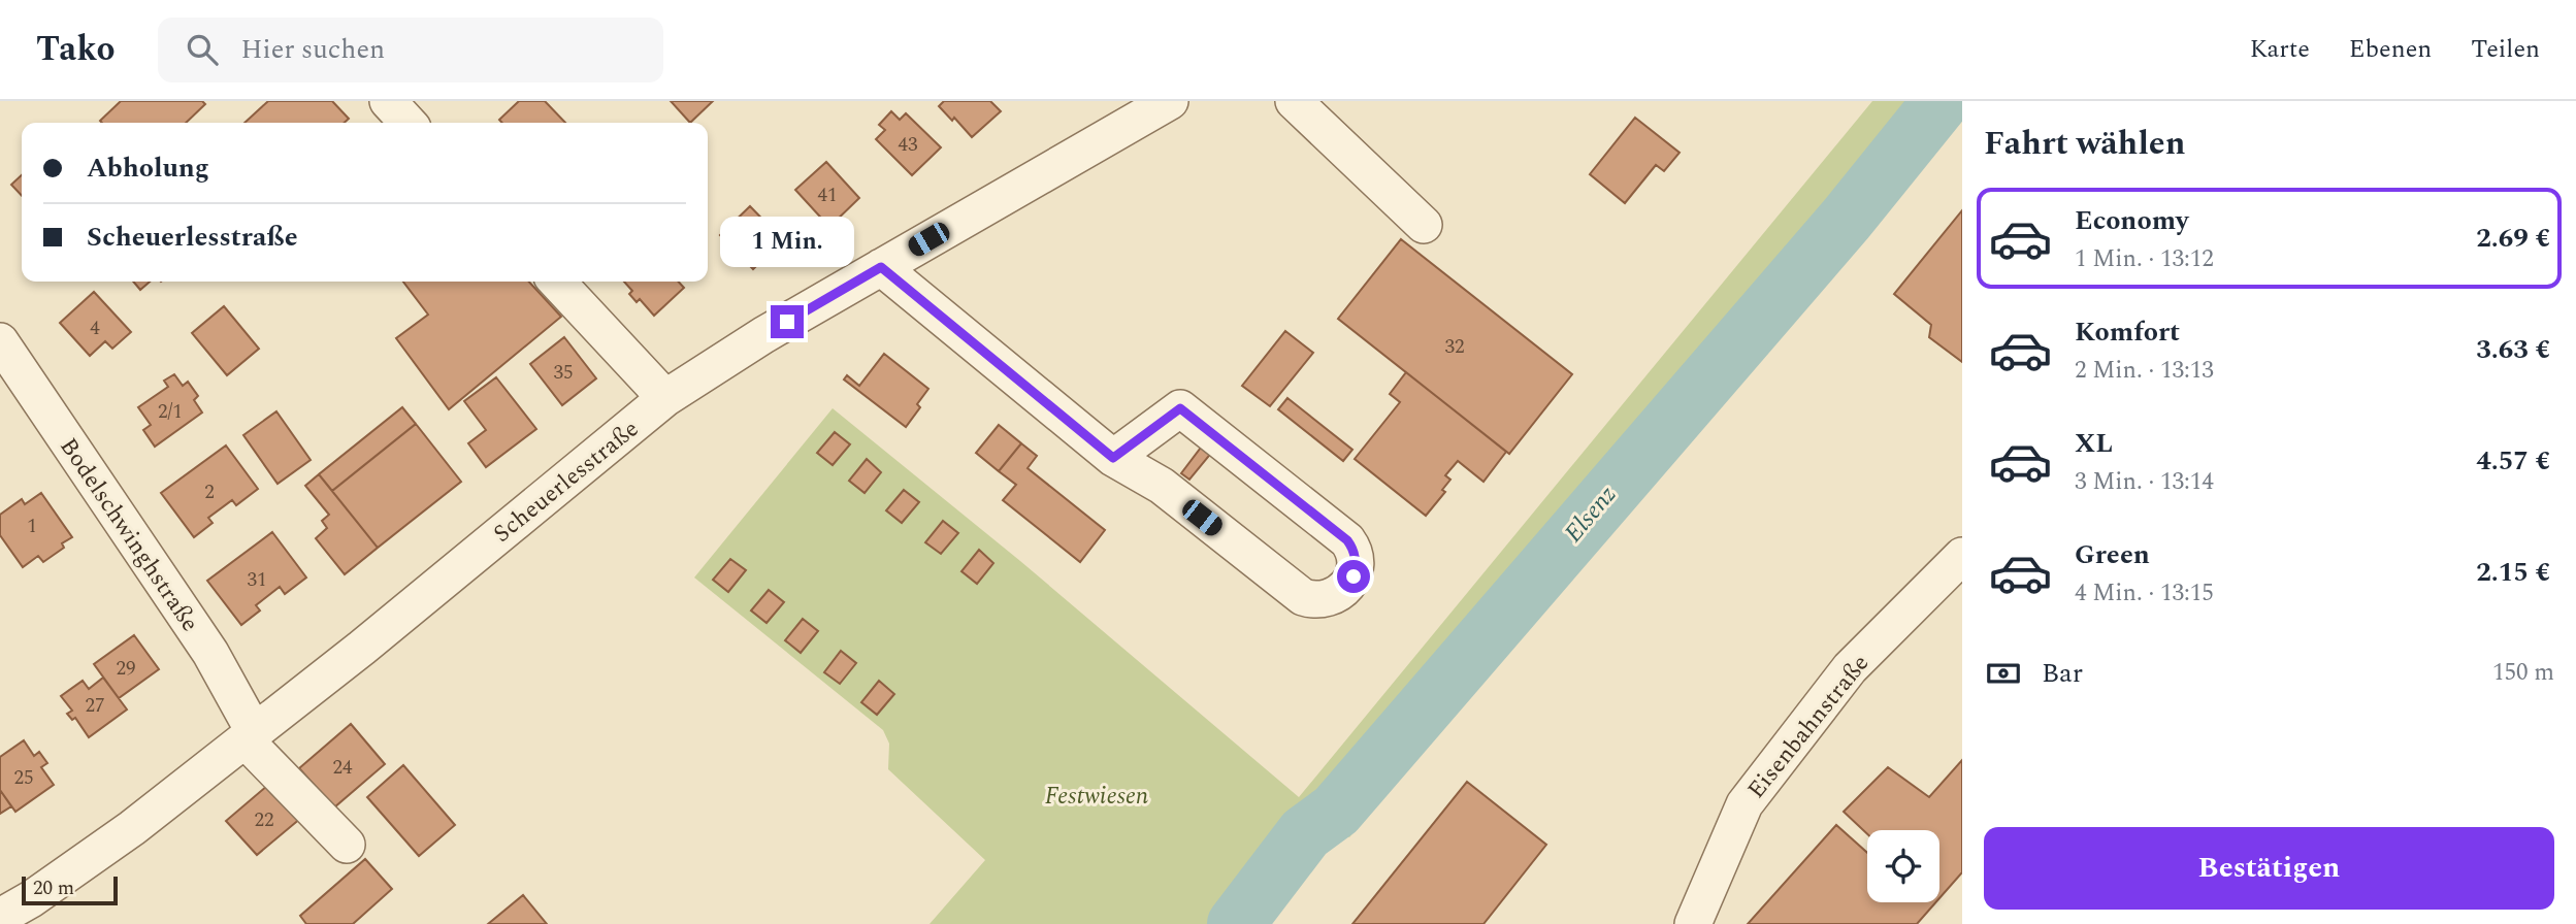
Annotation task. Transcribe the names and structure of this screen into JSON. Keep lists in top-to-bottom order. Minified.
{"streets":{"street":["Scheuerlesstraße","Bodelschwinghstraße","Eisenbahnstraße"]},"crossings":[["Scheuerlesstraße","Bodelschwinghstraße"]],"water":["Elsenz"],"parks":["Festwiesen"],"house_numbers":["43","41","4","32","35","2/1","2","1","31","29","27","24","25","22"],"scale_bar":"20 m","page":{"header":"Tako","search":"Hier suchen","nav":["Karte","Ebenen","Teilen"],"heading":"Fahrt wählen","banner":["Abholung","Scheuerlesstraße"],"list":[{"name":"Economy","note":"1 Min. · 13:12","value":"2.69 €"},{"name":"Komfort","note":"2 Min. · 13:13","value":"3.63 €"},{"name":"XL","note":"3 Min. · 13:14","value":"4.57 €"},{"name":"Green","note":"4 Min. · 13:15","value":"2.15 €"}],"bubble":"1 Min.","pay":["Bar","150 m"],"buttons":"Bestätigen","scale":"20 m"}}
